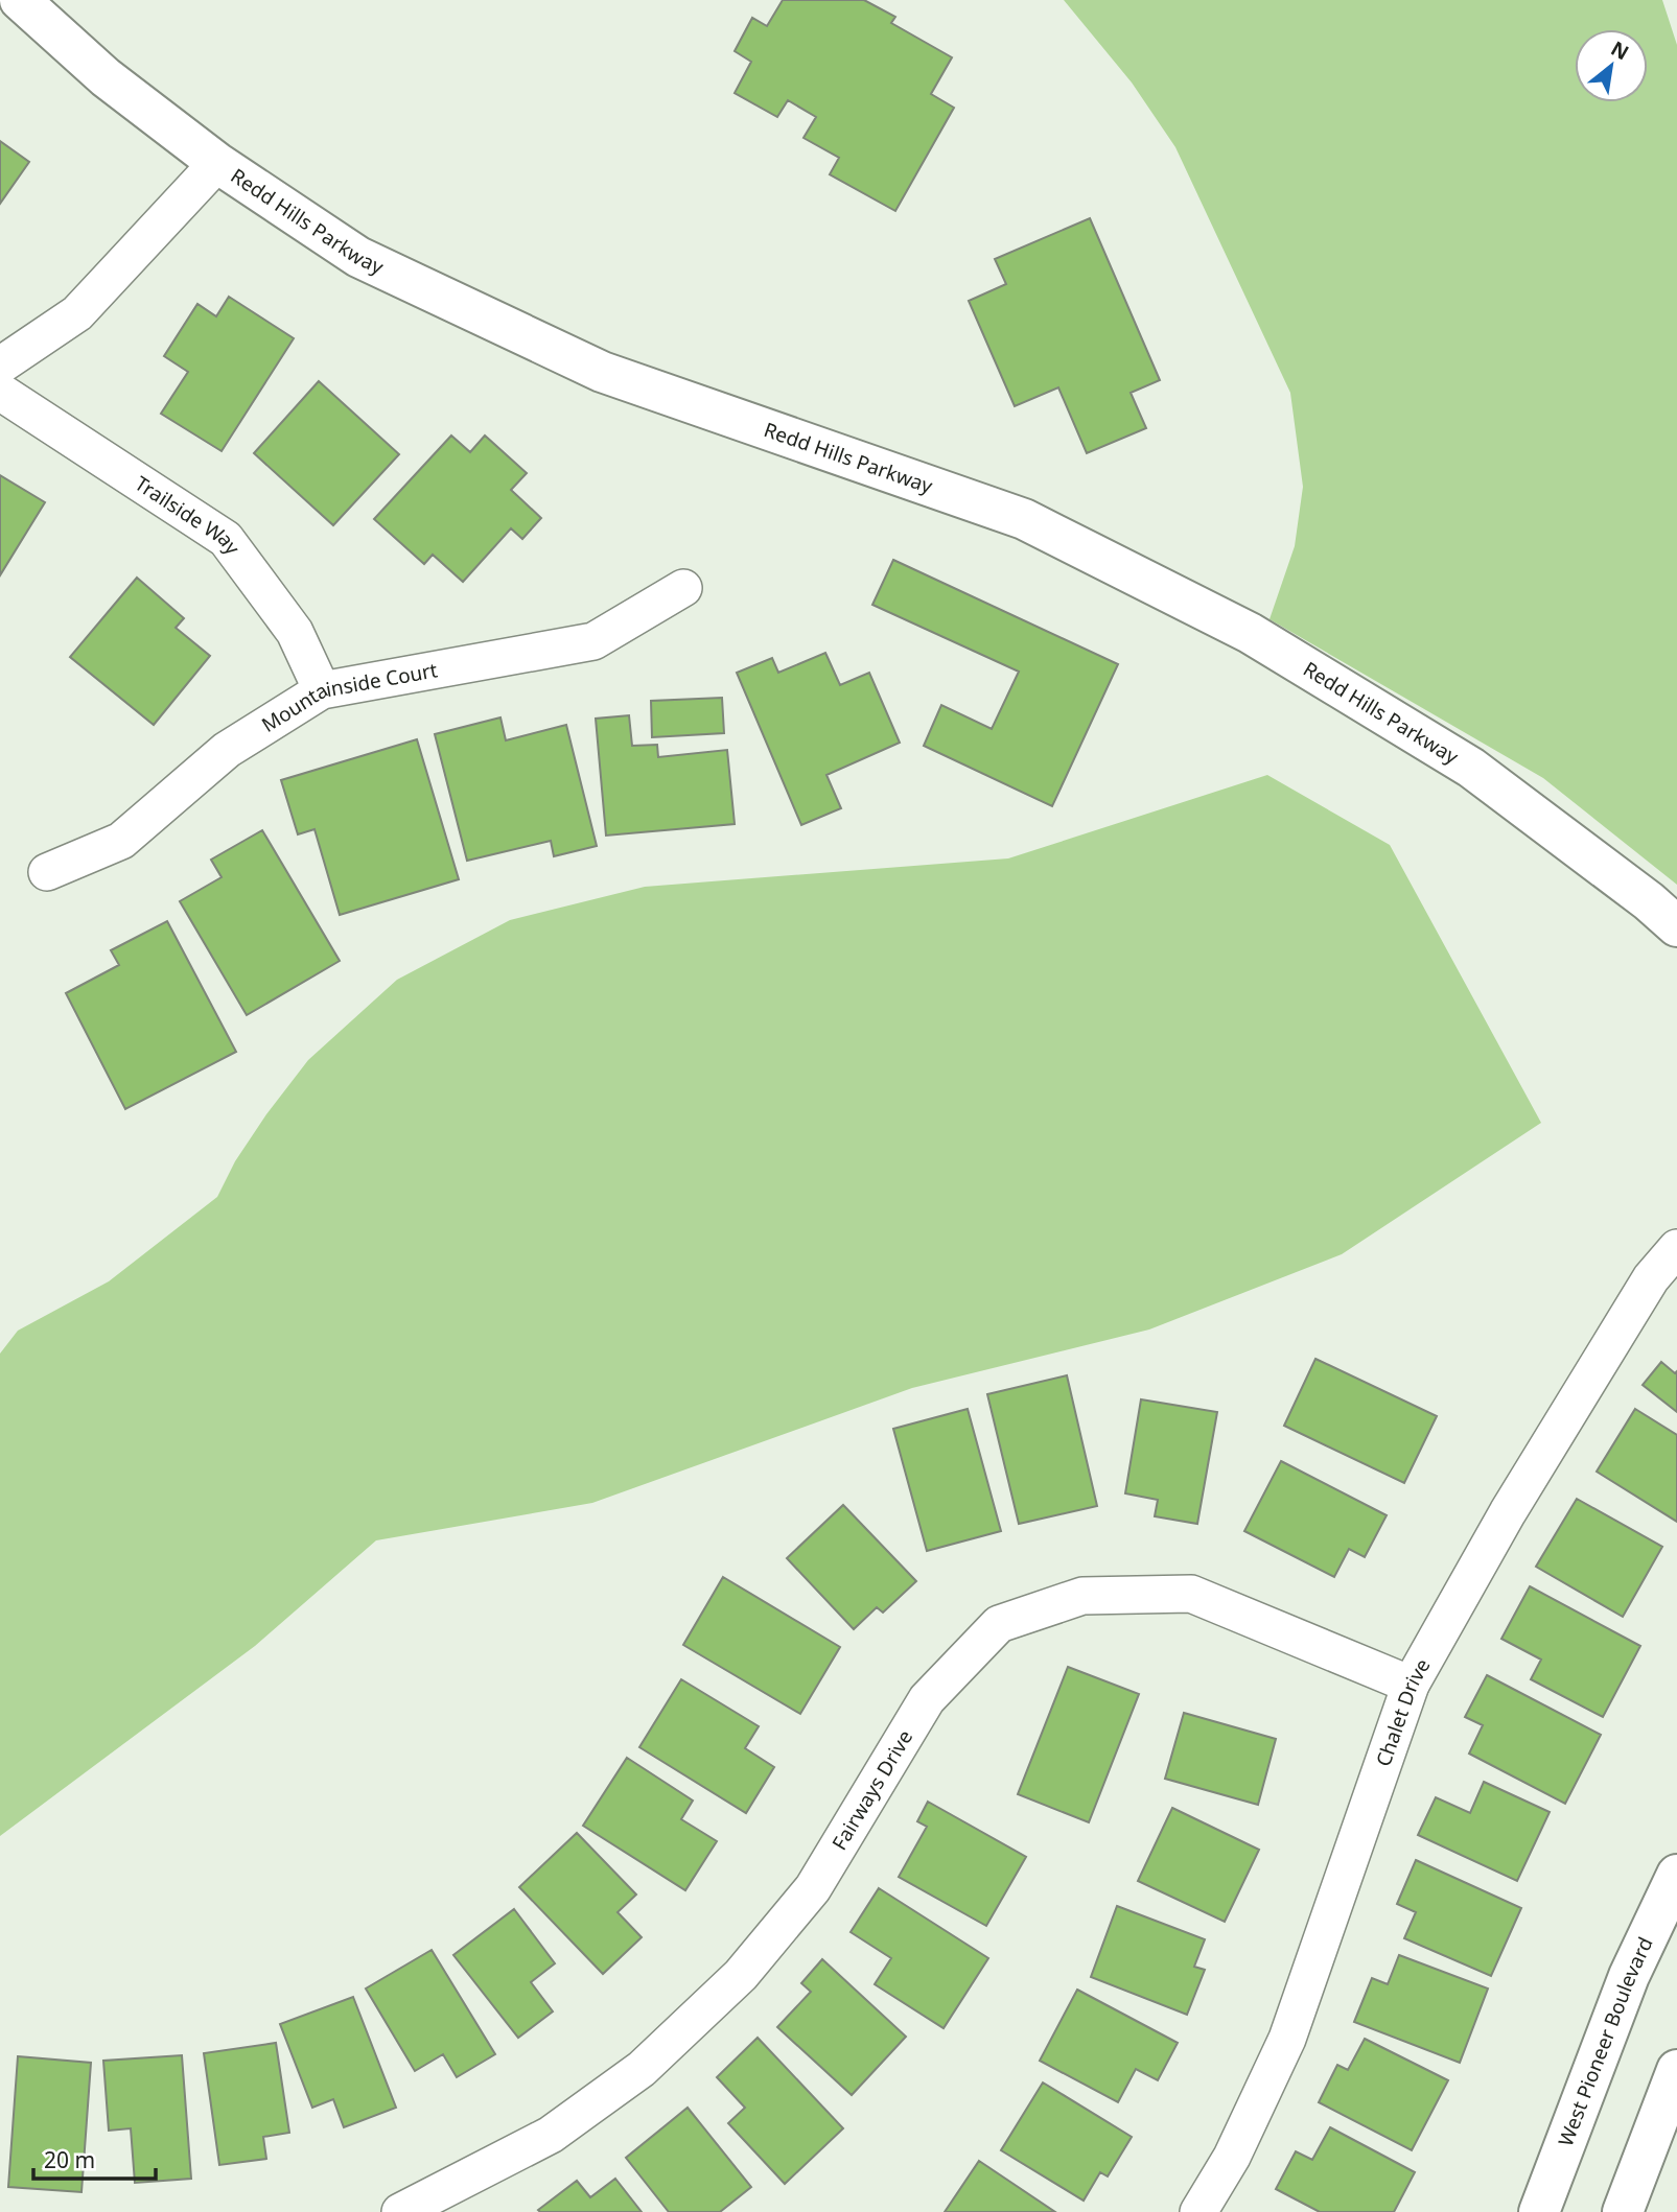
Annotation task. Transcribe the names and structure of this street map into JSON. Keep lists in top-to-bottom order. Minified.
{"streets":{"street":["Redd Hills Parkway","Trailside Way","Mountainside Court","Chalet Drive","Fairways Drive","West Pioneer Boulevard"]},"crossings":[["Trailside Way","Mountainside Court"],["Chalet Drive","Fairways Drive"]],"scale_bar":"20 m","north":"top right"}
